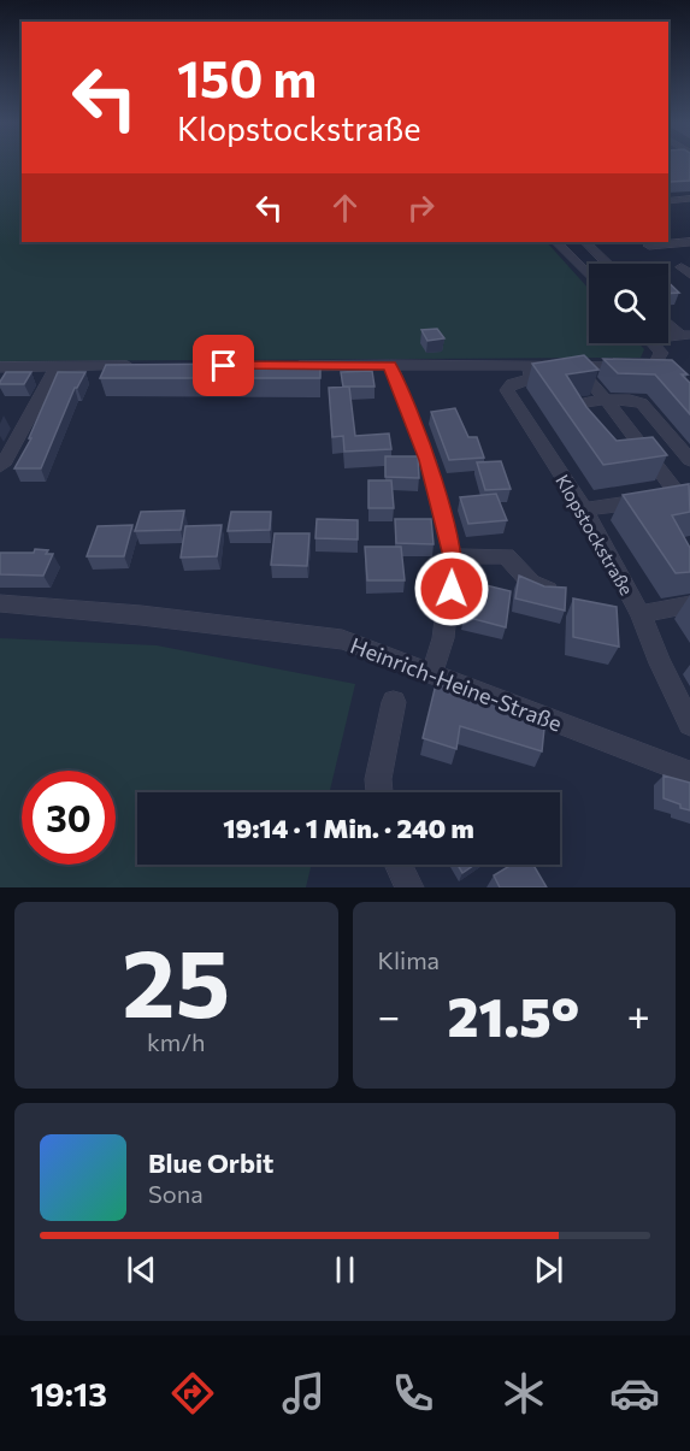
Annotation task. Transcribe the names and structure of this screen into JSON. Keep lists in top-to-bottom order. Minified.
{"streets":{"street":["Klopstockstraße","Heinrich-Heine-Straße"]},"page":{"turn":["150 m","Klopstockstraße"],"limit":"30","trip":"19:14 · 1 Min. · 240 m","tile":[["25","km/h"],"Klima"],"heat":["−","21.5°","+"],"song":["Blue Orbit","Sona"],"tabs":"19:13"}}
